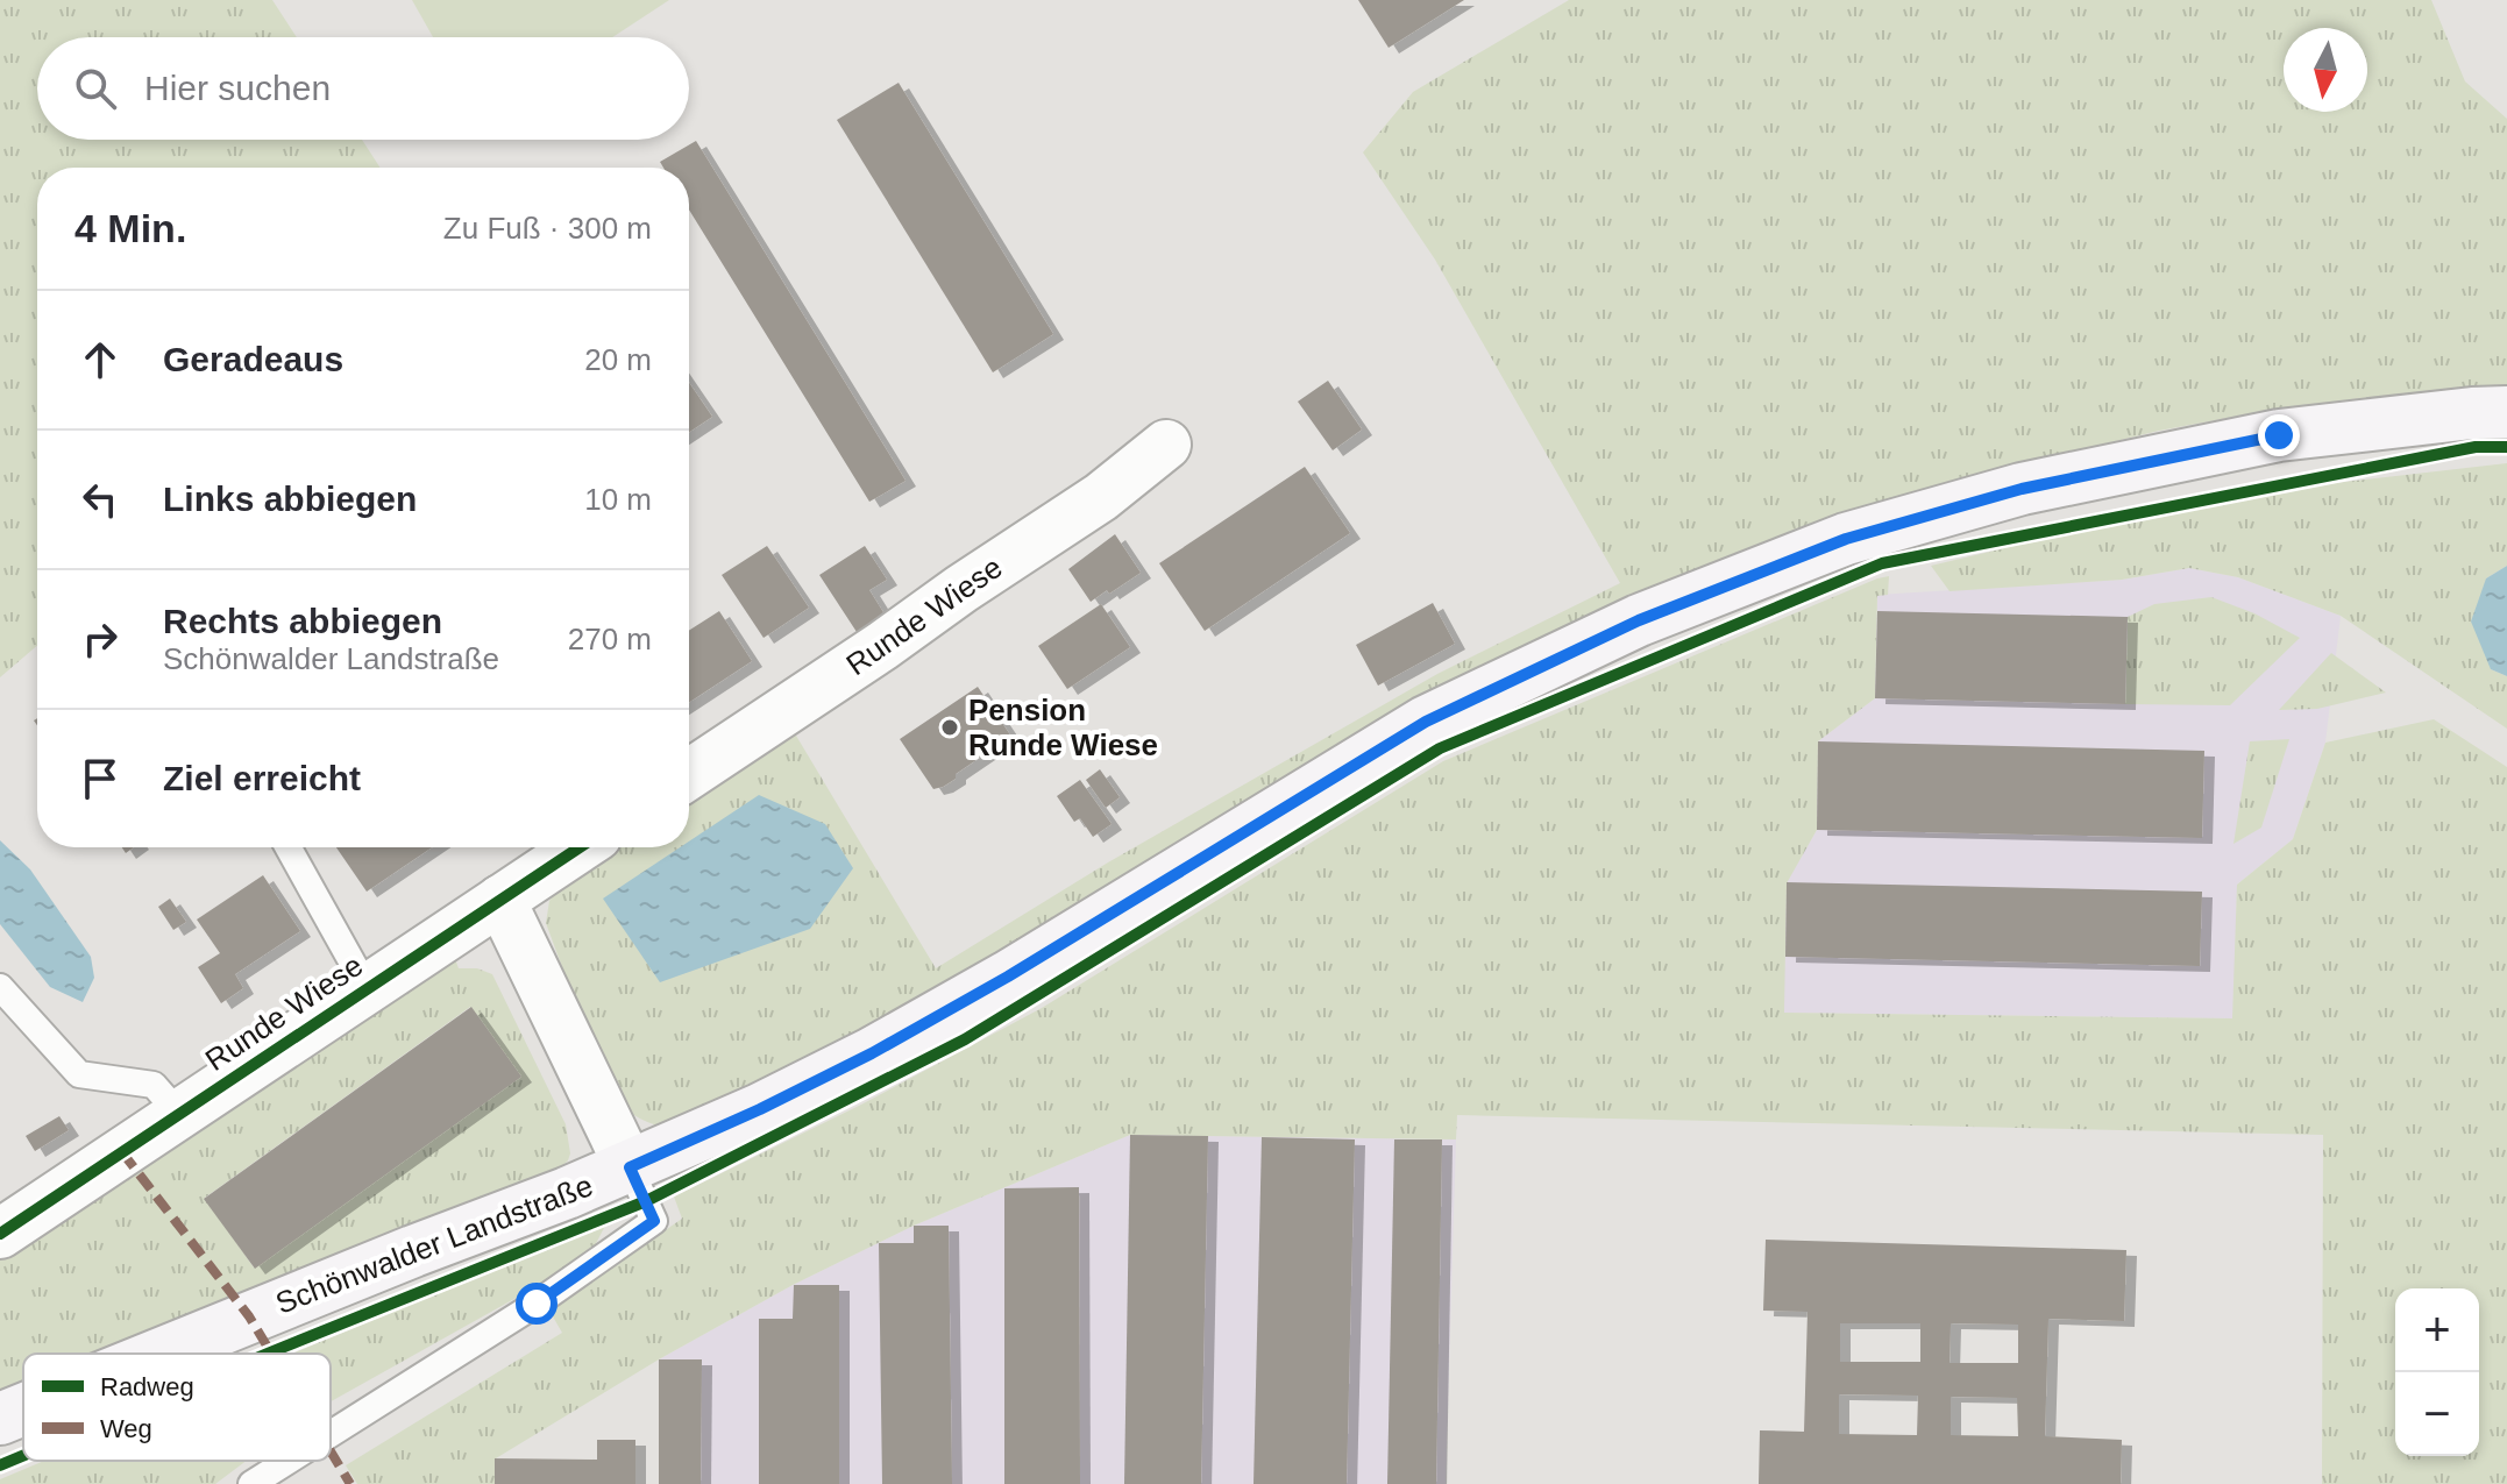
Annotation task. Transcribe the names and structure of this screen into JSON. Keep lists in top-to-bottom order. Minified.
{"streets":{"main road":["Schönwalder Landstraße"],"street":["Runde Wiese"]},"places":["Pension Runde Wiese"],"legend":["Radweg","Weg"],"north":"bottom","page":{"search":"Hier suchen","heading":["4 Min.","Zu Fuß · 300 m"],"list":[["Geradeaus","20 m"],["Links abbiegen","10 m"],["Rechts abbiegen","Schönwalder Landstraße","270 m"],"Ziel erreicht"],"map_buttons":["+","−"]}}
